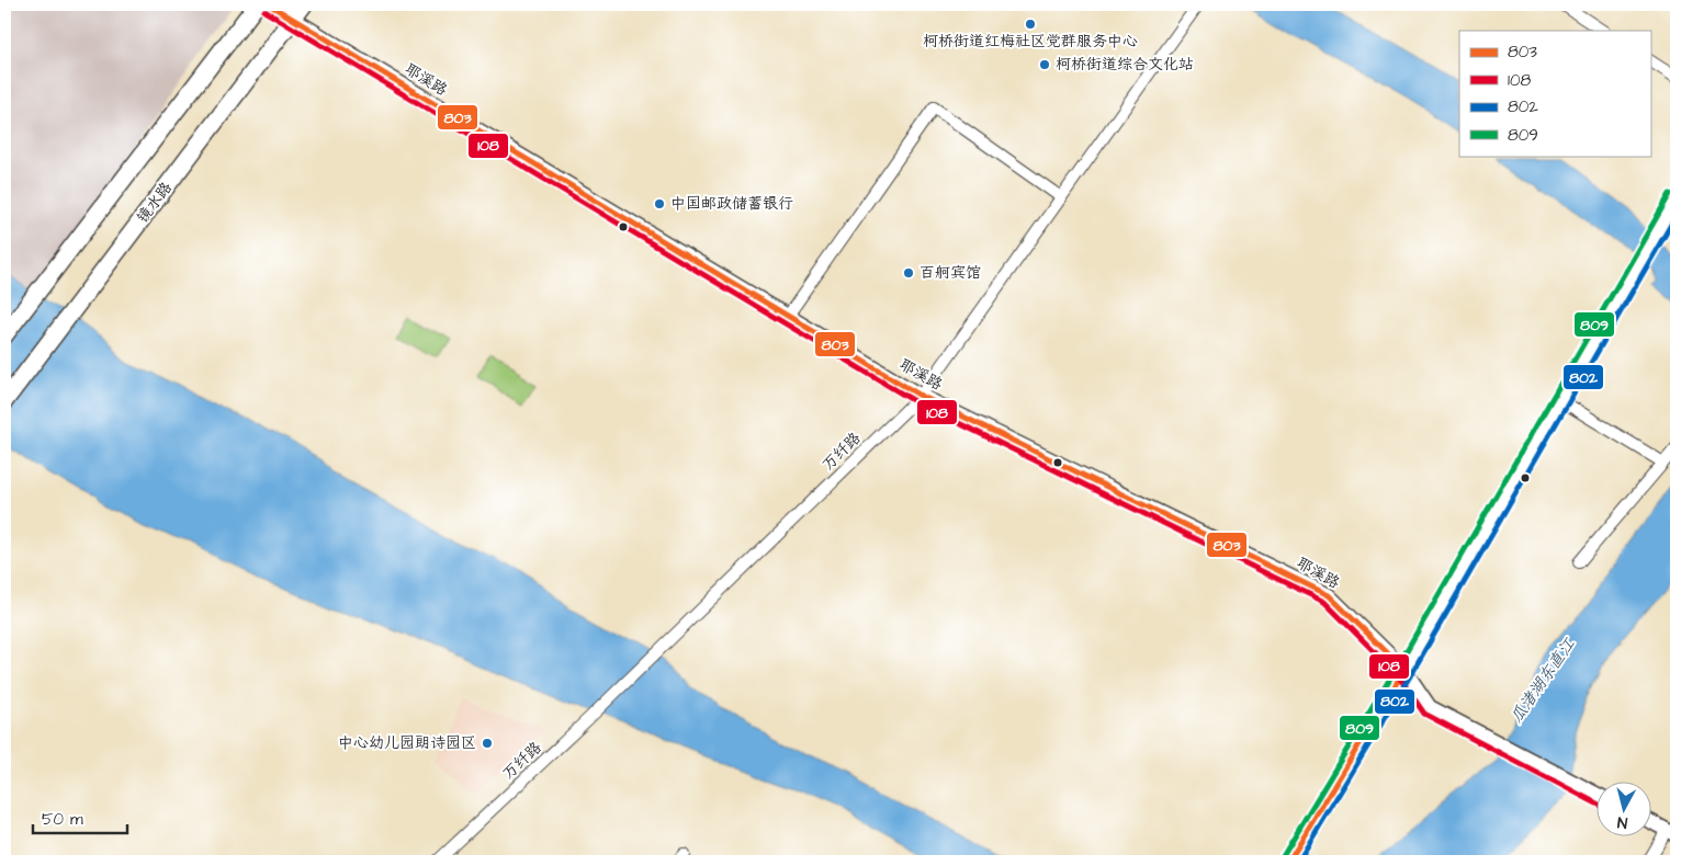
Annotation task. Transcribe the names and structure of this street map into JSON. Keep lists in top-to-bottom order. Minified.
{"streets":{"main road":["镜水路"],"street":["耶溪路","万纤路"]},"crossings":[["耶溪路","镜水路"],["耶溪路","万纤路"]],"water":["瓜渚湖东直江"],"places":["柯桥街道红梅社区党群服务中心","柯桥街道综合文化站","中国邮政储蓄银行","百舸宾馆","中心幼儿园朗诗园区"],"lines":["transit line 803","transit line 108","transit line 809","transit line 802"],"legend":["803","108","802","809"],"scale_bar":"50 m","north":"bottom"}
